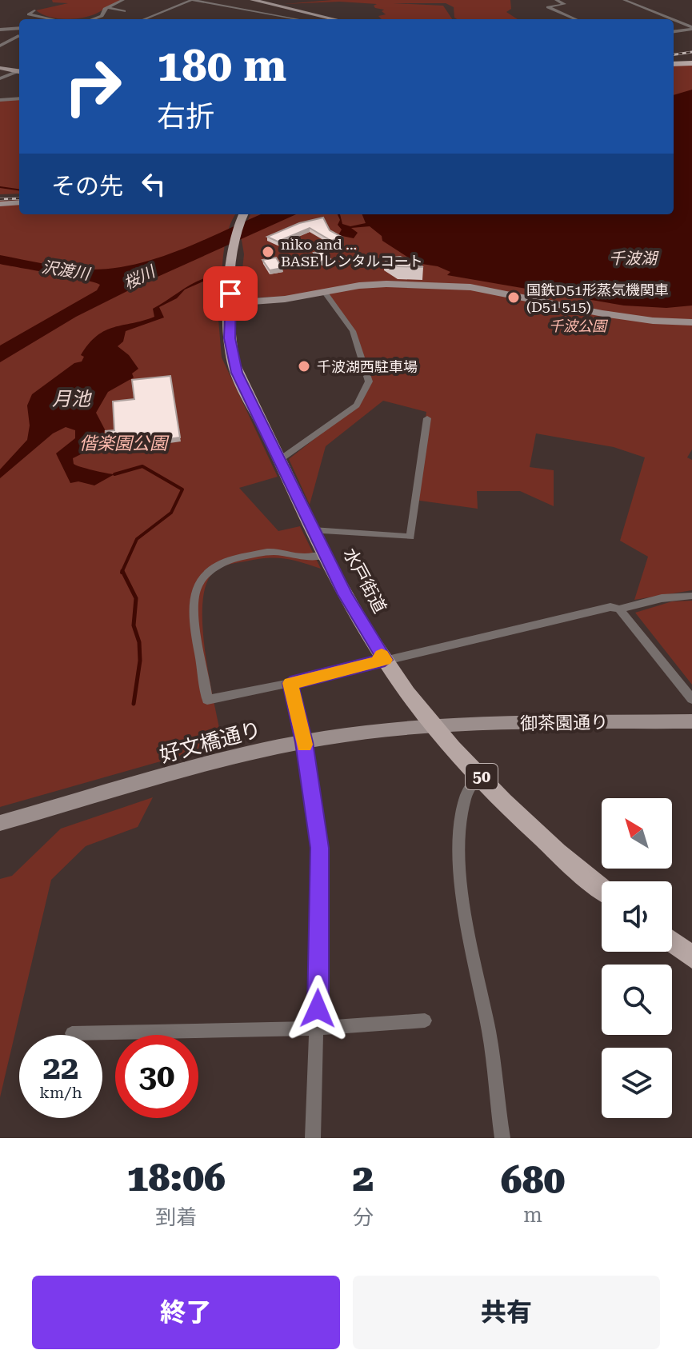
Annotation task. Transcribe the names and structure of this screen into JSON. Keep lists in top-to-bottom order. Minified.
{"streets":{"main road":["水戸街道","50"],"street":["御茶園通り","好文橋通り"]},"crossings":[["水戸街道","御茶園通り"],["水戸街道","好文橋通り"],["御茶園通り","好文橋通り"]],"water":["千波湖","沢渡川","桜川","月池"],"parks":["千波公園","偕楽園公園"],"places":["niko and ... BASE レンタルコート","国鉄D51形蒸気機関車 (D51 515)","千波湖西駐車場"],"north":"top left","page":{"turn":["180 m","右折"],"then":"その先","speed":"22 km/h","limit":"30","eta":["18:06","到着","2","分","680","m"],"buttons":["終了","共有"]}}
